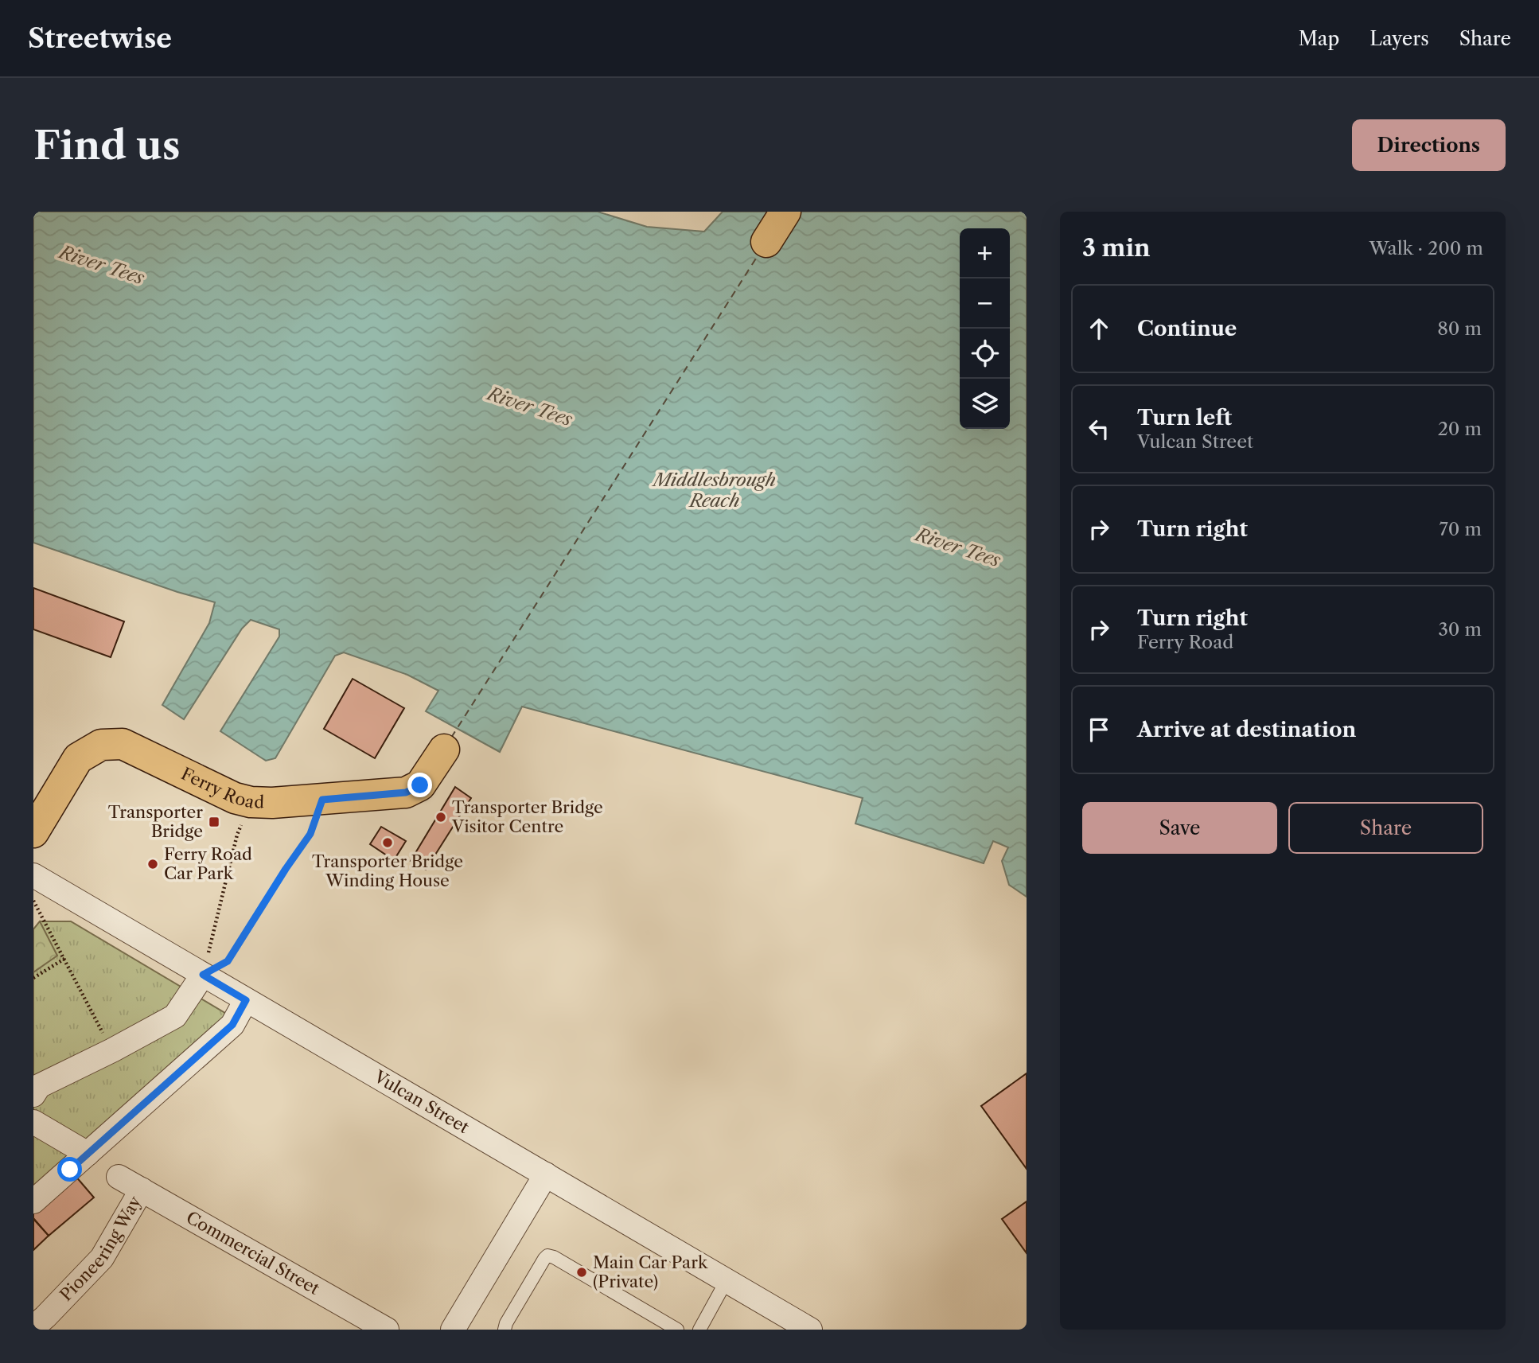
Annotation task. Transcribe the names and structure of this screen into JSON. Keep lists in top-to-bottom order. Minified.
{"streets":{"main road":["Ferry Road"],"street":["Vulcan Street","Pioneering Way","Commercial Street"]},"crossings":[["Pioneering Way","Commercial Street"]],"water":["River Tees","Middlesbrough Reach"],"places":{"other":["Transporter Bridge Visitor Centre","Transporter Bridge Winding House","Ferry Road Car Park","Main Car Park (Private)"],"transit":["Transporter Bridge"]},"page":{"header":"Streetwise","nav":["Map","Layers","Share"],"buttons":["Directions",["Save","Share"]],"title":"Find us","heading":["3 min","Walk · 200 m"],"map_buttons":["+","−"],"list":[["Continue","80 m"],["Turn left","Vulcan Street","20 m"],["Turn right","70 m"],["Turn right","Ferry Road","30 m"],"Arrive at destination"]}}
